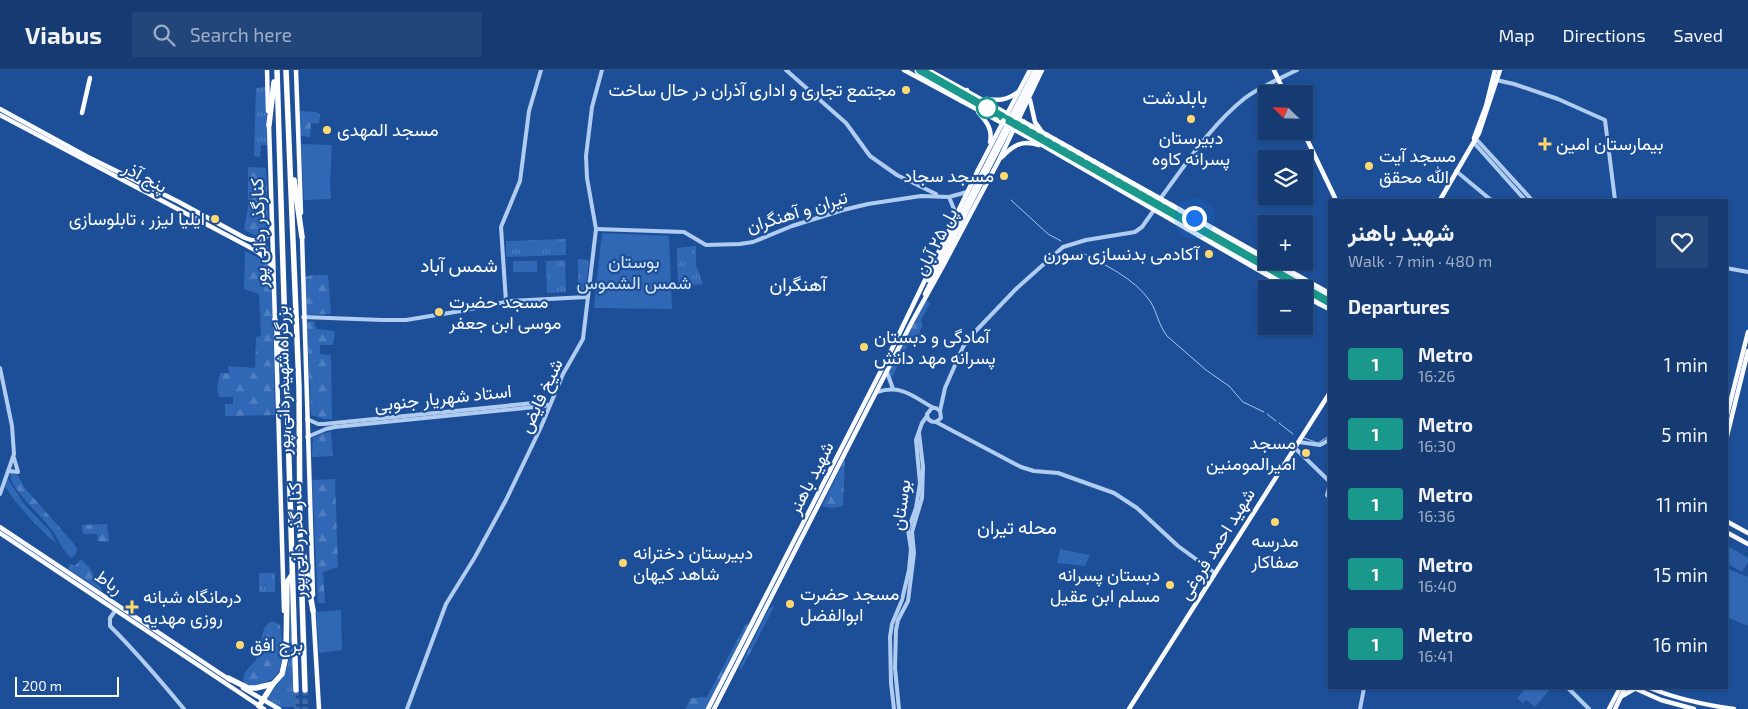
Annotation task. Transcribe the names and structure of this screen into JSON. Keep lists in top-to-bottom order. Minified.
{"streets":{"highway":["بزرگراه شهید ردانی پور"],"main road":["پنج آذر","کنارگذر ردانی پور","پل ۲۵ آبان","شهید باهنر","کنار گذر ردانی پور","شهید احمد فروغی","رباط"],"street":["تیران و آهنگران","شیخ فایض","استاد شهریار جنوبی","بوستان"]},"crossings":[["پنج آذر","کنارگذر ردانی پور"],["تیران و آهنگران","شیخ فایض"],["پل ۲۵ آبان","شهید باهنر"],["شیخ فایض","استاد شهریار جنوبی"],["استاد شهریار جنوبی","کنار گذر ردانی پور"]],"districts":["بابلدشت","شمس آباد","آهنگران","محله تیران"],"parks":["بوستان شمس الشموس"],"places":{"other":["مجتمع تجاری و اداری آذران در حال ساخت","دبیرستان پسرانه کاوه","مسجد المهدی","مسجد آیت الله محقق","مسجد سجاد","ایلیا لیزر ، تابلوسازی","آکادمی بدنسازی سورن","مسجد حضرت موسی ابن جعفر","آمادگی و دبستان پسرانه مهد دانش","مسجد امیرالمومنین","مدرسه صفاکار","دبیرستان دخترانه شاهد کیهان","دبستان پسرانه مسلم ابن عقیل","مسجد حضرت ابوالفضل","برج افق"],"health":["بیمارستان امین","درمانگاه شبانه روزی مهدیه"]},"lines":["metro line 1"],"scale_bar":"200 m","north":"top left","page":{"header":"Viabus","search":"Search here","nav":["Map","Directions","Saved"],"map_buttons":["+","−"],"heading":[["شهید باهنر","Walk · 7 min · 480 m"],"Departures"],"list":[{"mark":"1","name":"Metro","note":"16:26","value":"1 min"},{"mark":"1","name":"Metro","note":"16:30","value":"5 min"},{"mark":"1","name":"Metro","note":"16:36","value":"11 min"},{"mark":"1","name":"Metro","note":"16:40","value":"15 min"},{"mark":"1","name":"Metro","note":"16:41","value":"16 min"}],"scale":"200 m"}}
